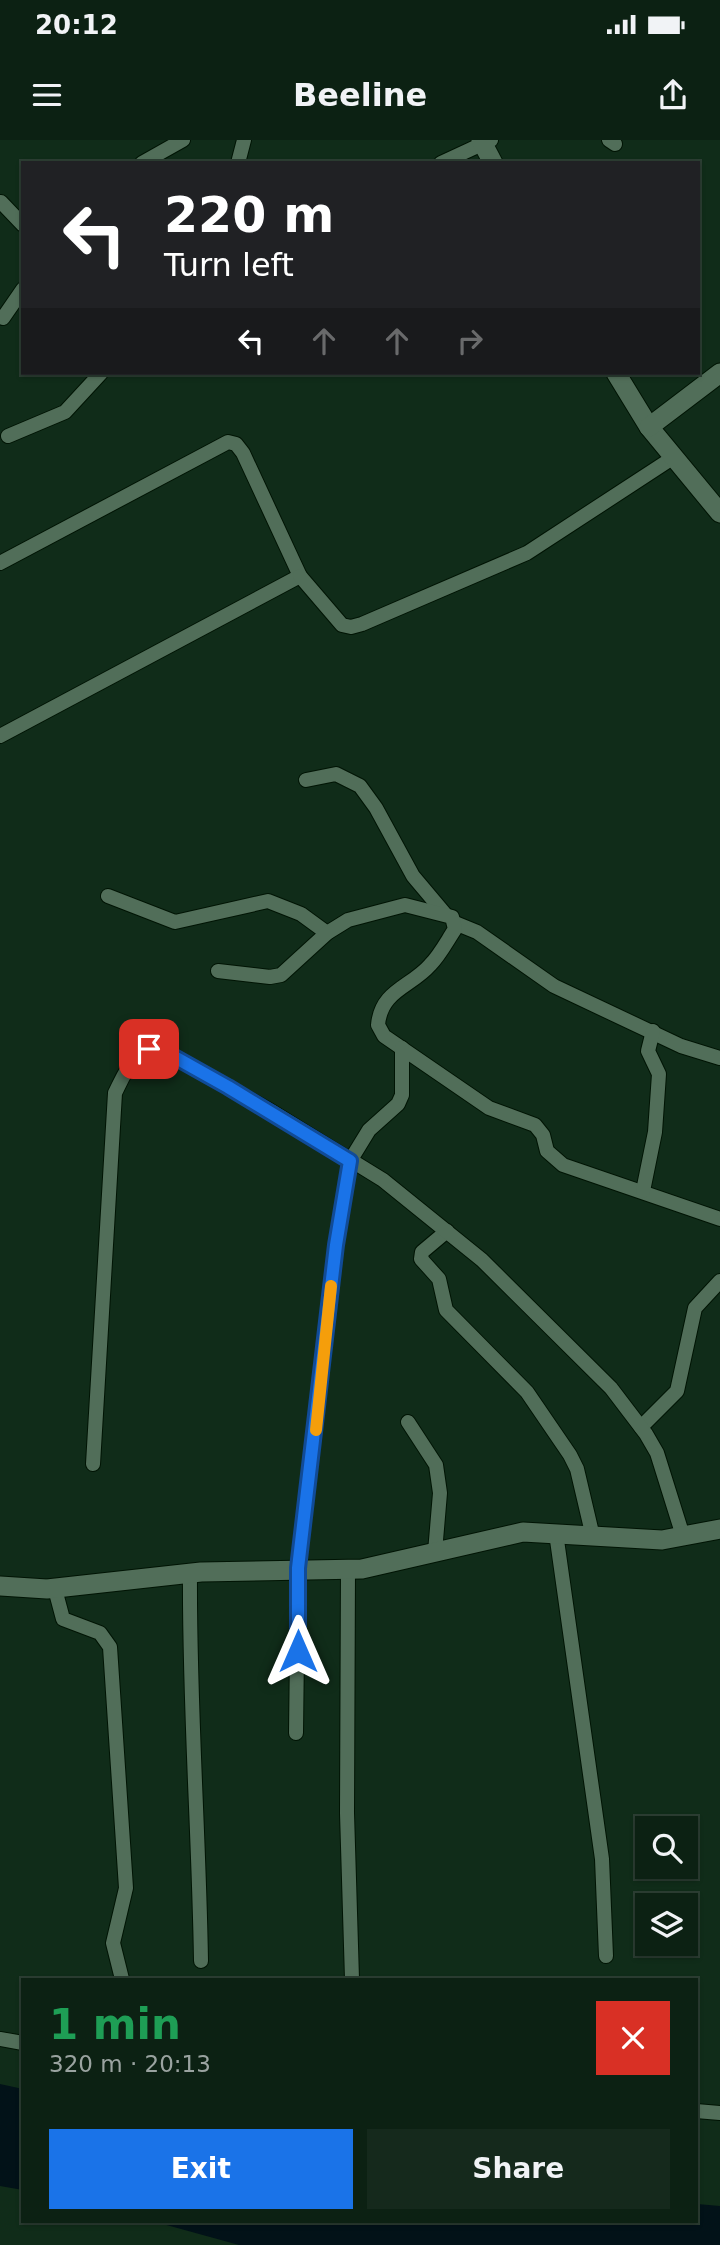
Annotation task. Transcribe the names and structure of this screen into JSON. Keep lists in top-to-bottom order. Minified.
{"page":{"status":"20:12","header":"Beeline","turn":["220 m","Turn left"],"heading":["1 min","320 m · 20:13"],"buttons":["Exit","Share"]}}
